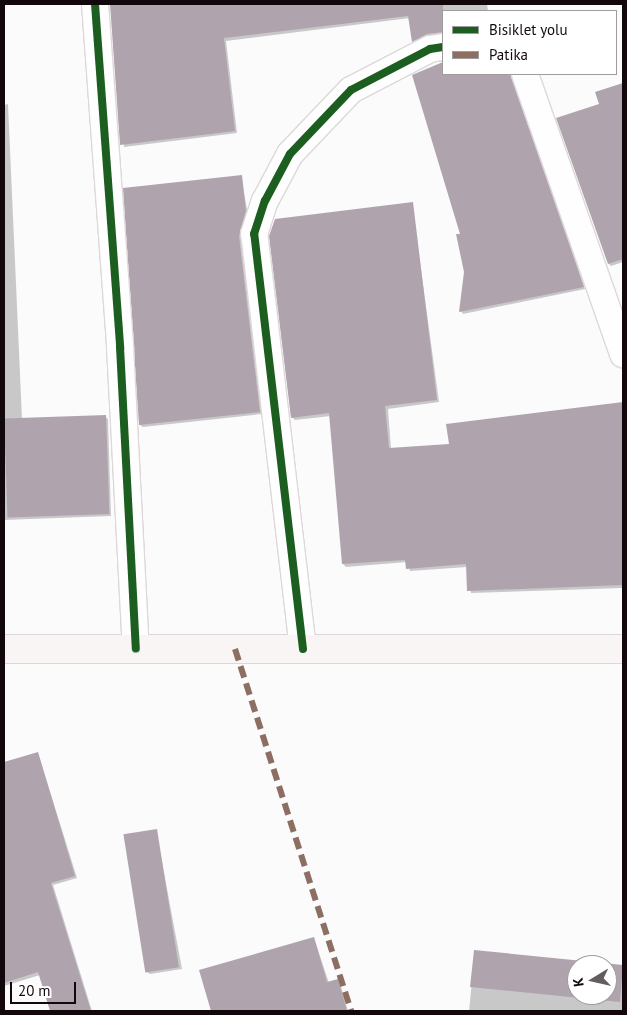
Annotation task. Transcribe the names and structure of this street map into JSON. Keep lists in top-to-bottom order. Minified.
{"legend":["Bisiklet yolu","Patika"],"scale_bar":"20 m","north":"left"}
